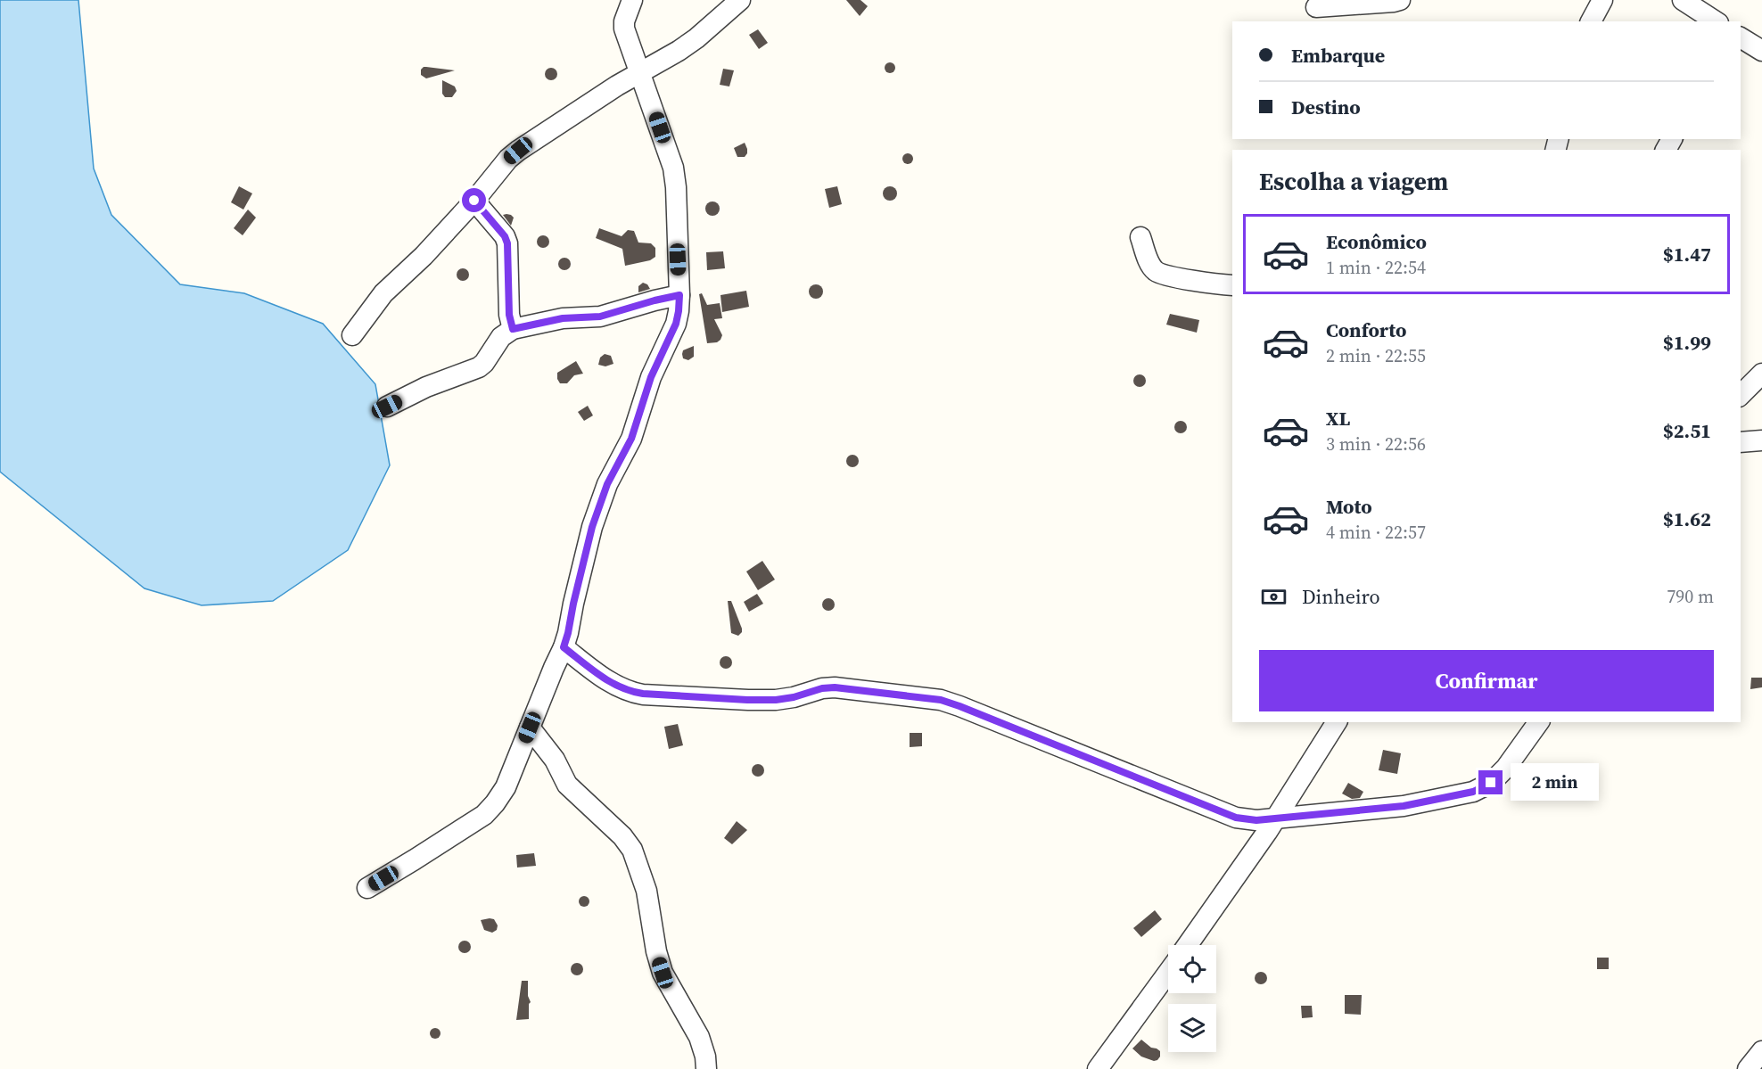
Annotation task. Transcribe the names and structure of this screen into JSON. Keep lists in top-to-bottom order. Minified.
{"page":{"banner":["Embarque","Destino"],"heading":"Escolha a viagem","list":[{"name":"Econômico","note":"1 min · 22:54","value":"$1.47"},{"name":"Conforto","note":"2 min · 22:55","value":"$1.99"},{"name":"XL","note":"3 min · 22:56","value":"$2.51"},{"name":"Moto","note":"4 min · 22:57","value":"$1.62"}],"pay":["Dinheiro","790 m"],"buttons":"Confirmar","bubble":"2 min"}}
